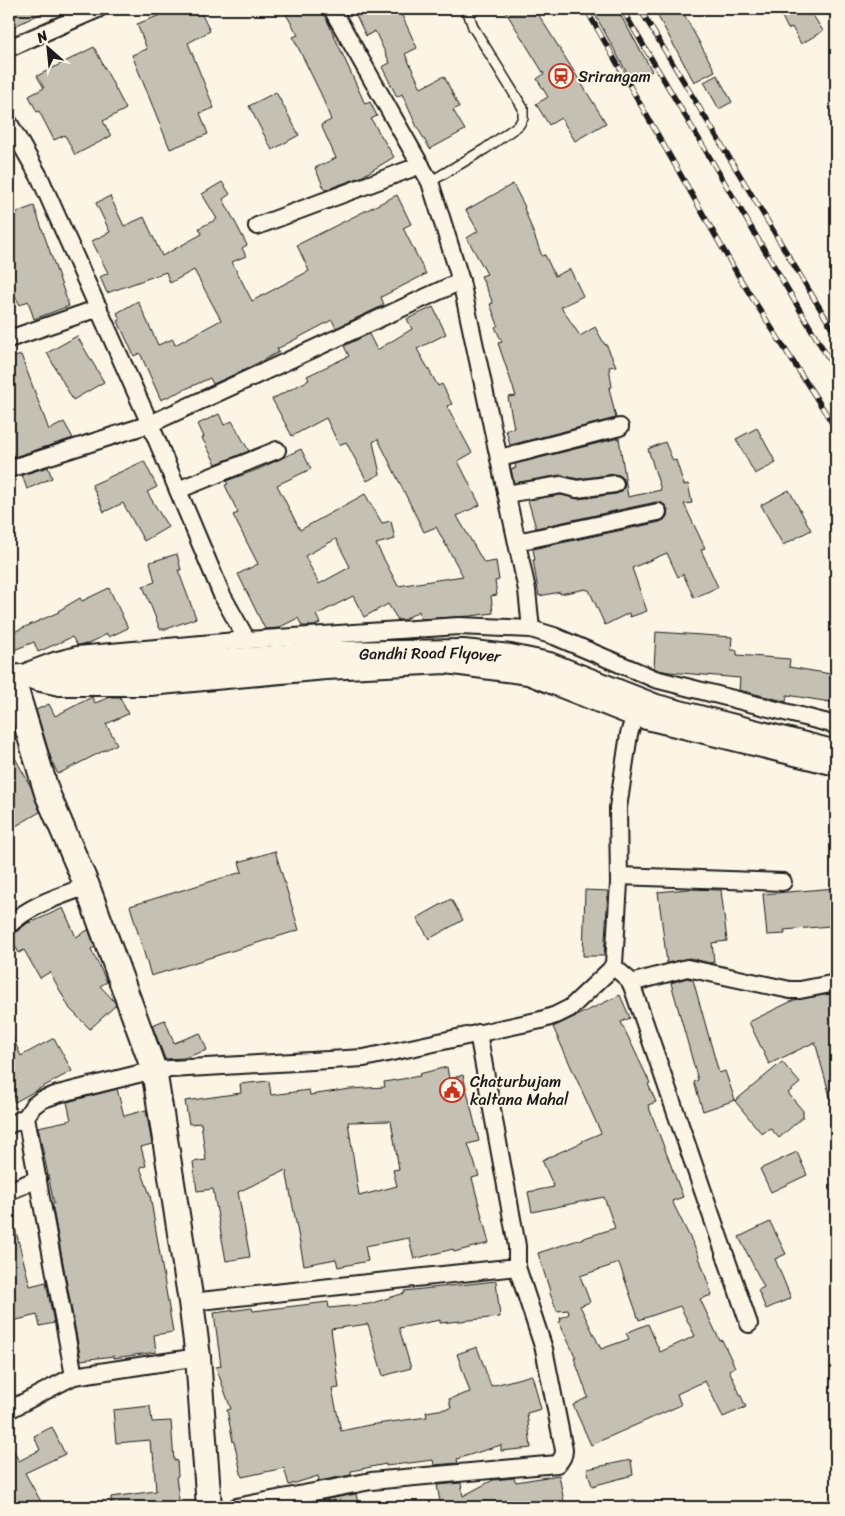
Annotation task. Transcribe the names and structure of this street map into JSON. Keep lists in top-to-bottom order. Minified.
{"streets":{"street":["Gandhi Road Flyover"]},"places":{"station":["Srirangam"],"public building":["Chaturbujam kaltana Mahal"]},"north":"top left"}
